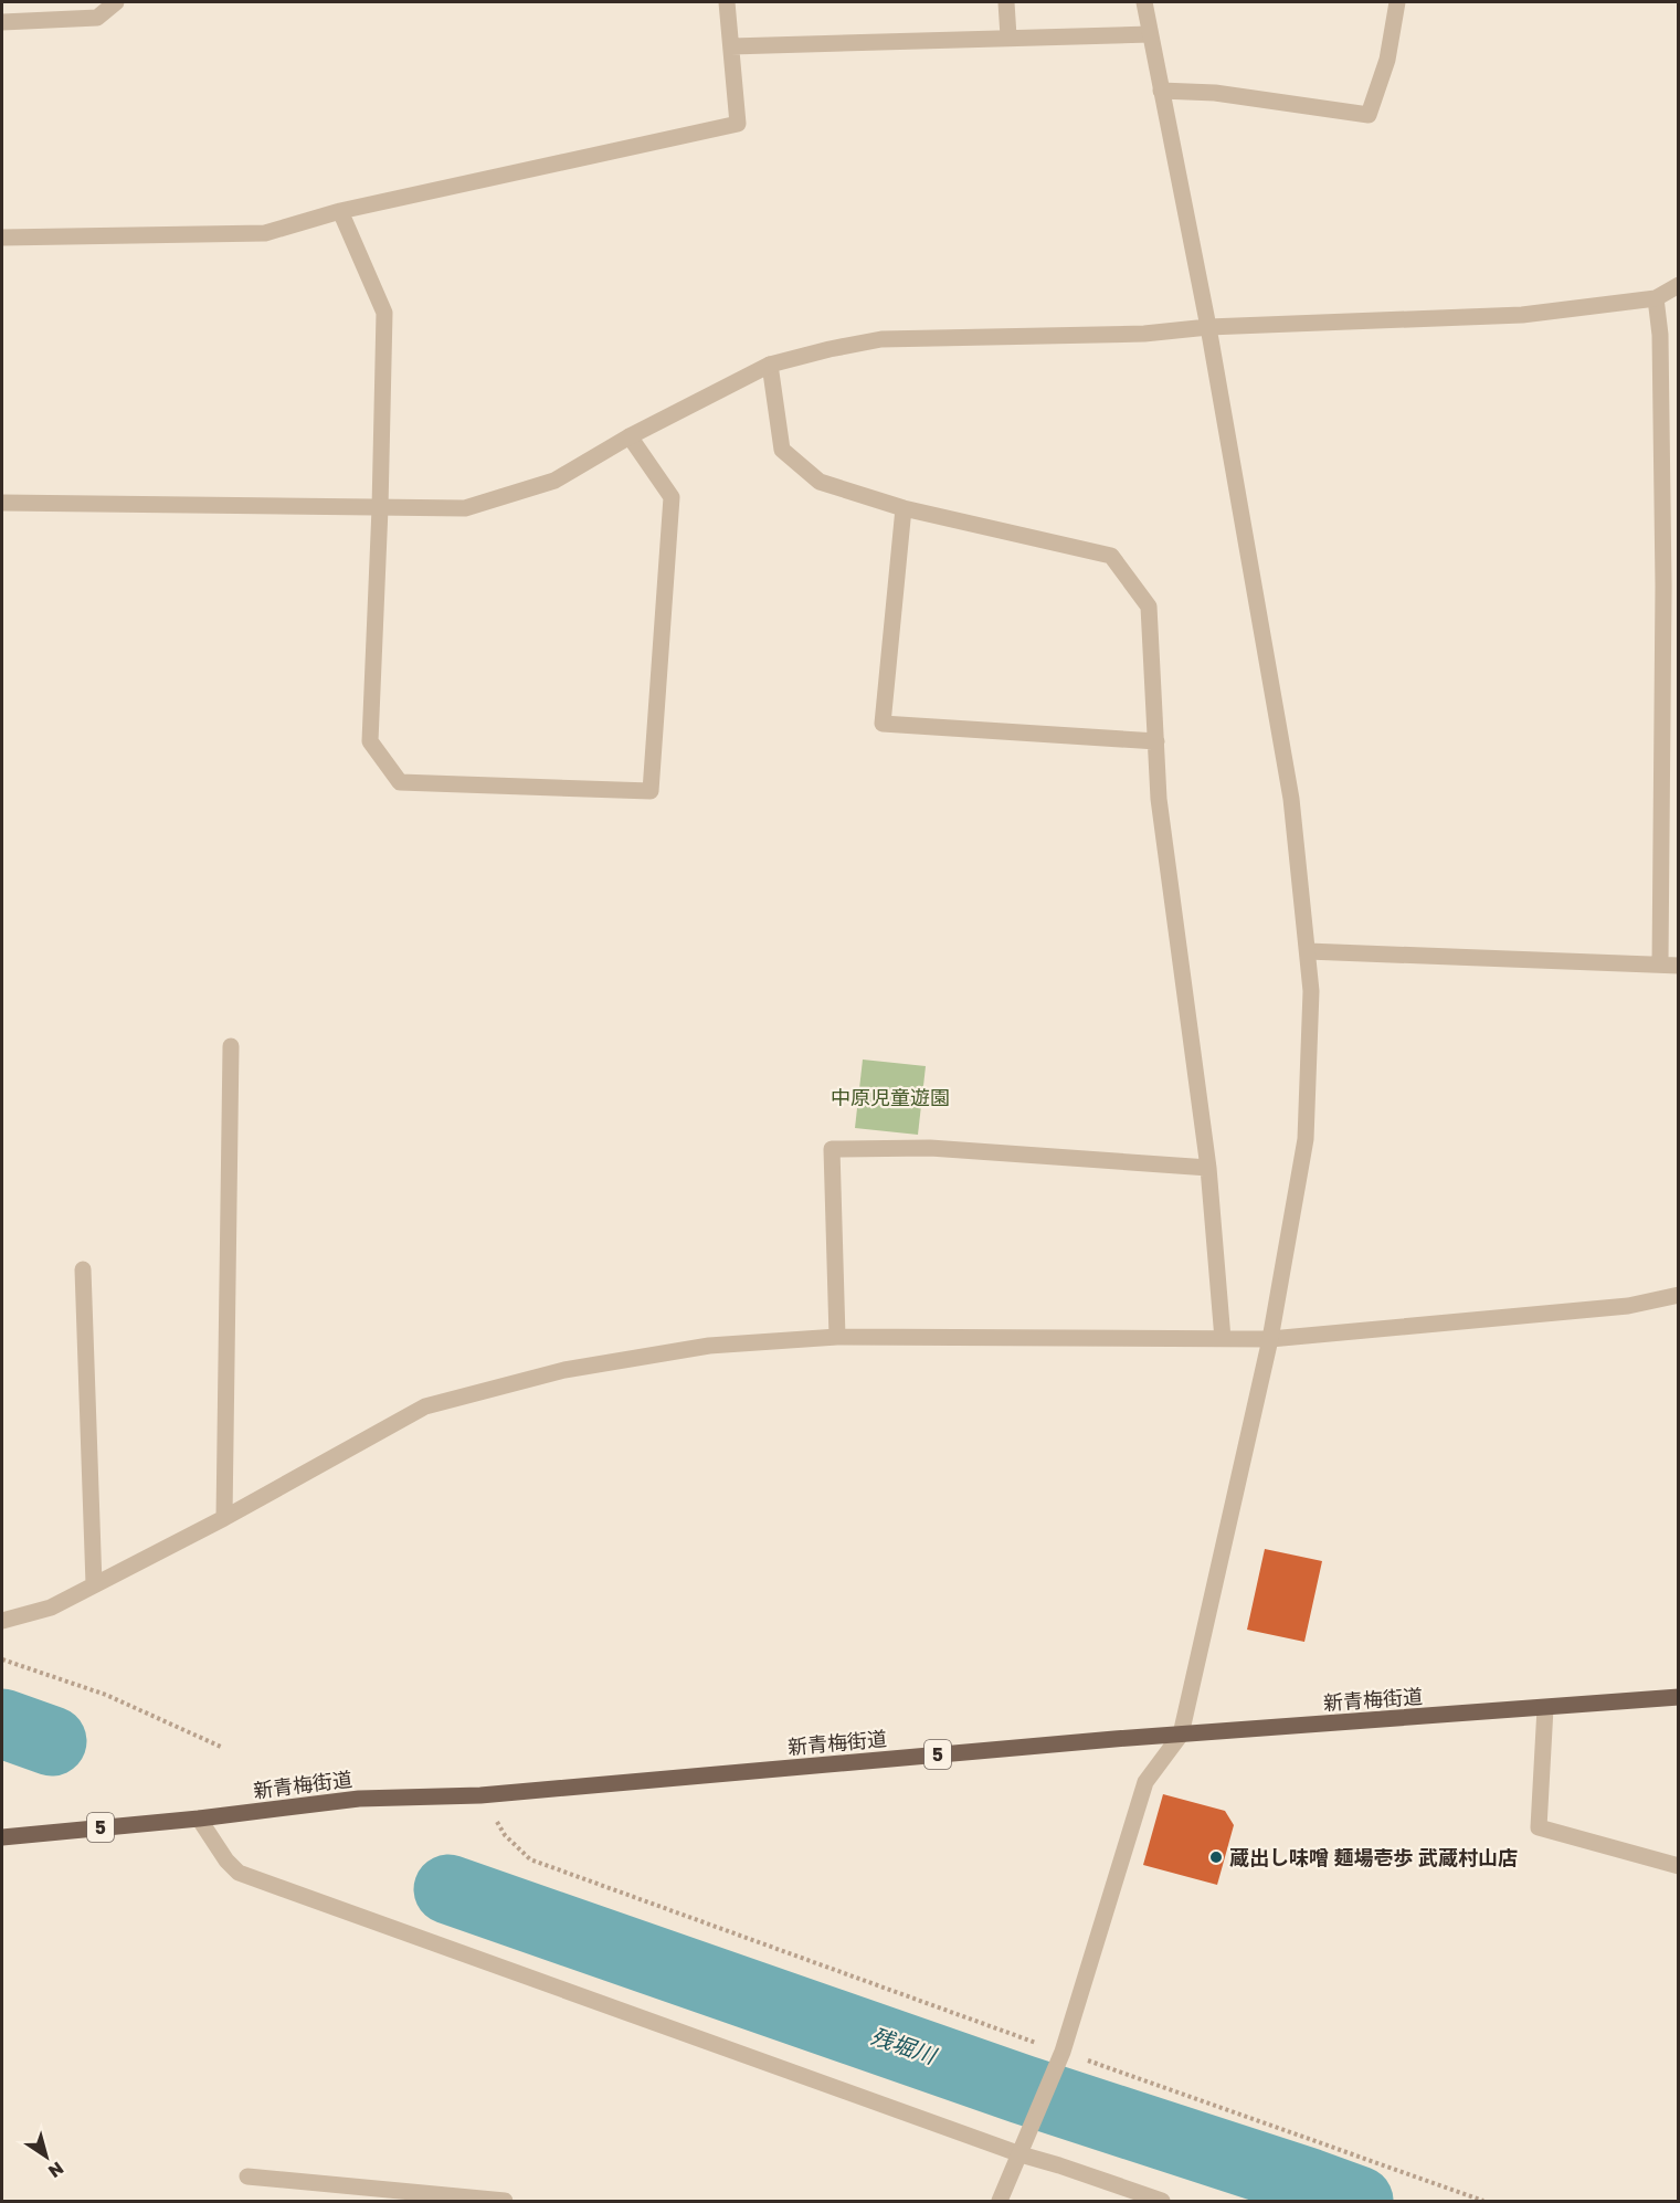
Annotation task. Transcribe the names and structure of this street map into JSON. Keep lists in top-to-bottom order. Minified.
{"streets":{"main road":["新青梅街道","5"]},"water":["残堀川"],"parks":["中原児童遊園"],"places":["蔵出し味噌 麺場壱歩 武蔵村山店"],"north":"bottom right"}
